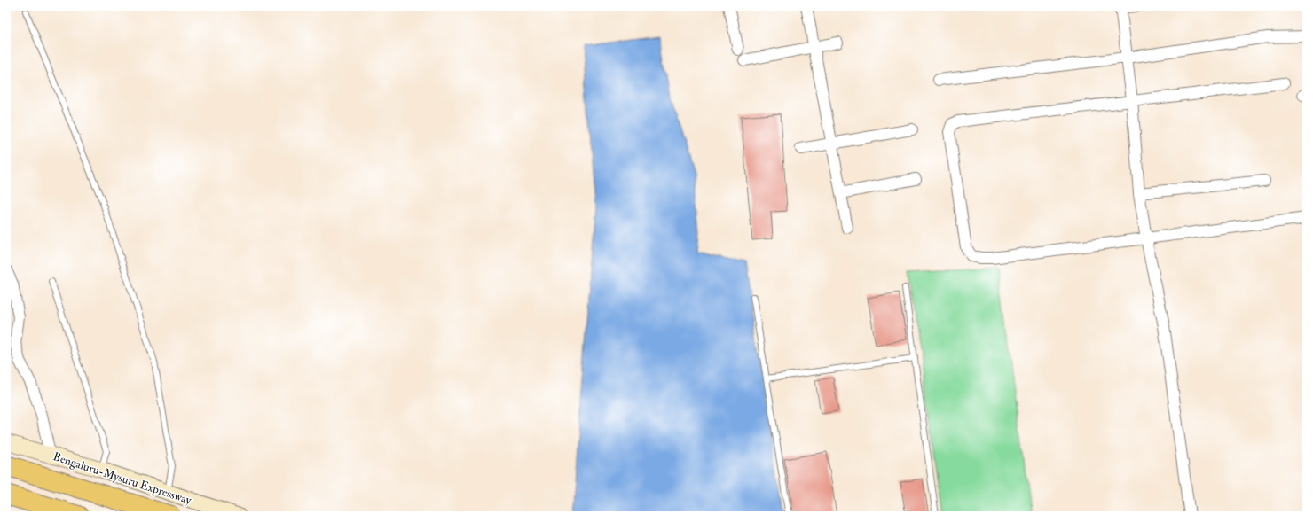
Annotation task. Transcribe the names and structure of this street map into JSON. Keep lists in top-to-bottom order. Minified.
{"streets":{"highway":["Bengaluru-Mysuru Expressway"]}}
